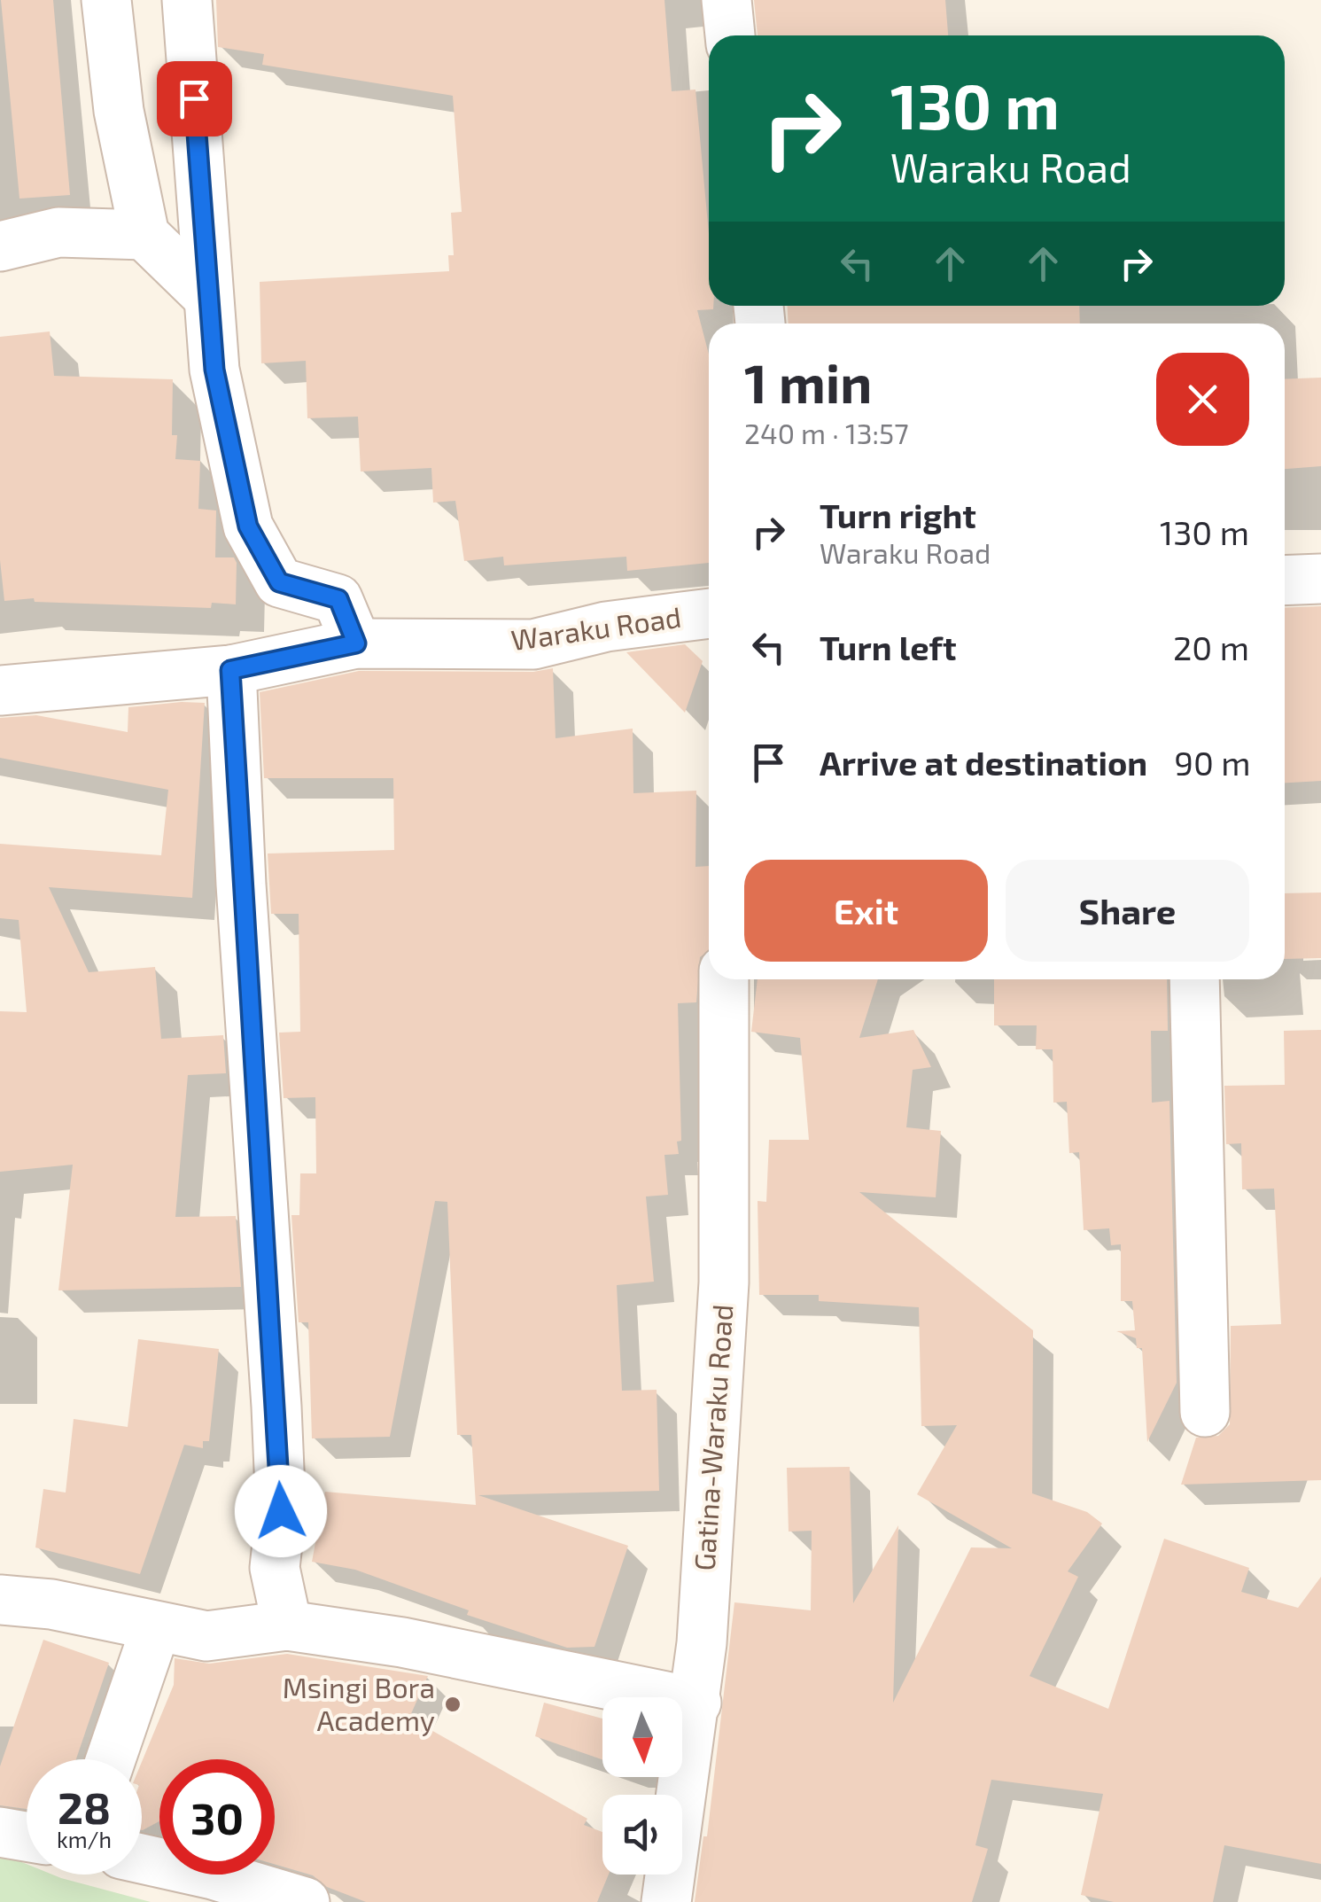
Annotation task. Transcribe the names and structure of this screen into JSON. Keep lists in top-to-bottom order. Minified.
{"streets":{"street":["Waraku Road","Gatina-Waraku Road"]},"places":["Msingi Bora Academy"],"north":"bottom","page":{"turn":["130 m","Waraku Road"],"heading":["1 min","240 m · 13:57"],"list":[{"name":"Turn right","note":"Waraku Road","value":"130 m"},{"name":"Turn left","value":"20 m"},{"name":"Arrive at destination","value":"90 m"}],"buttons":["Exit","Share"],"speed":"28 km/h","limit":"30"}}
